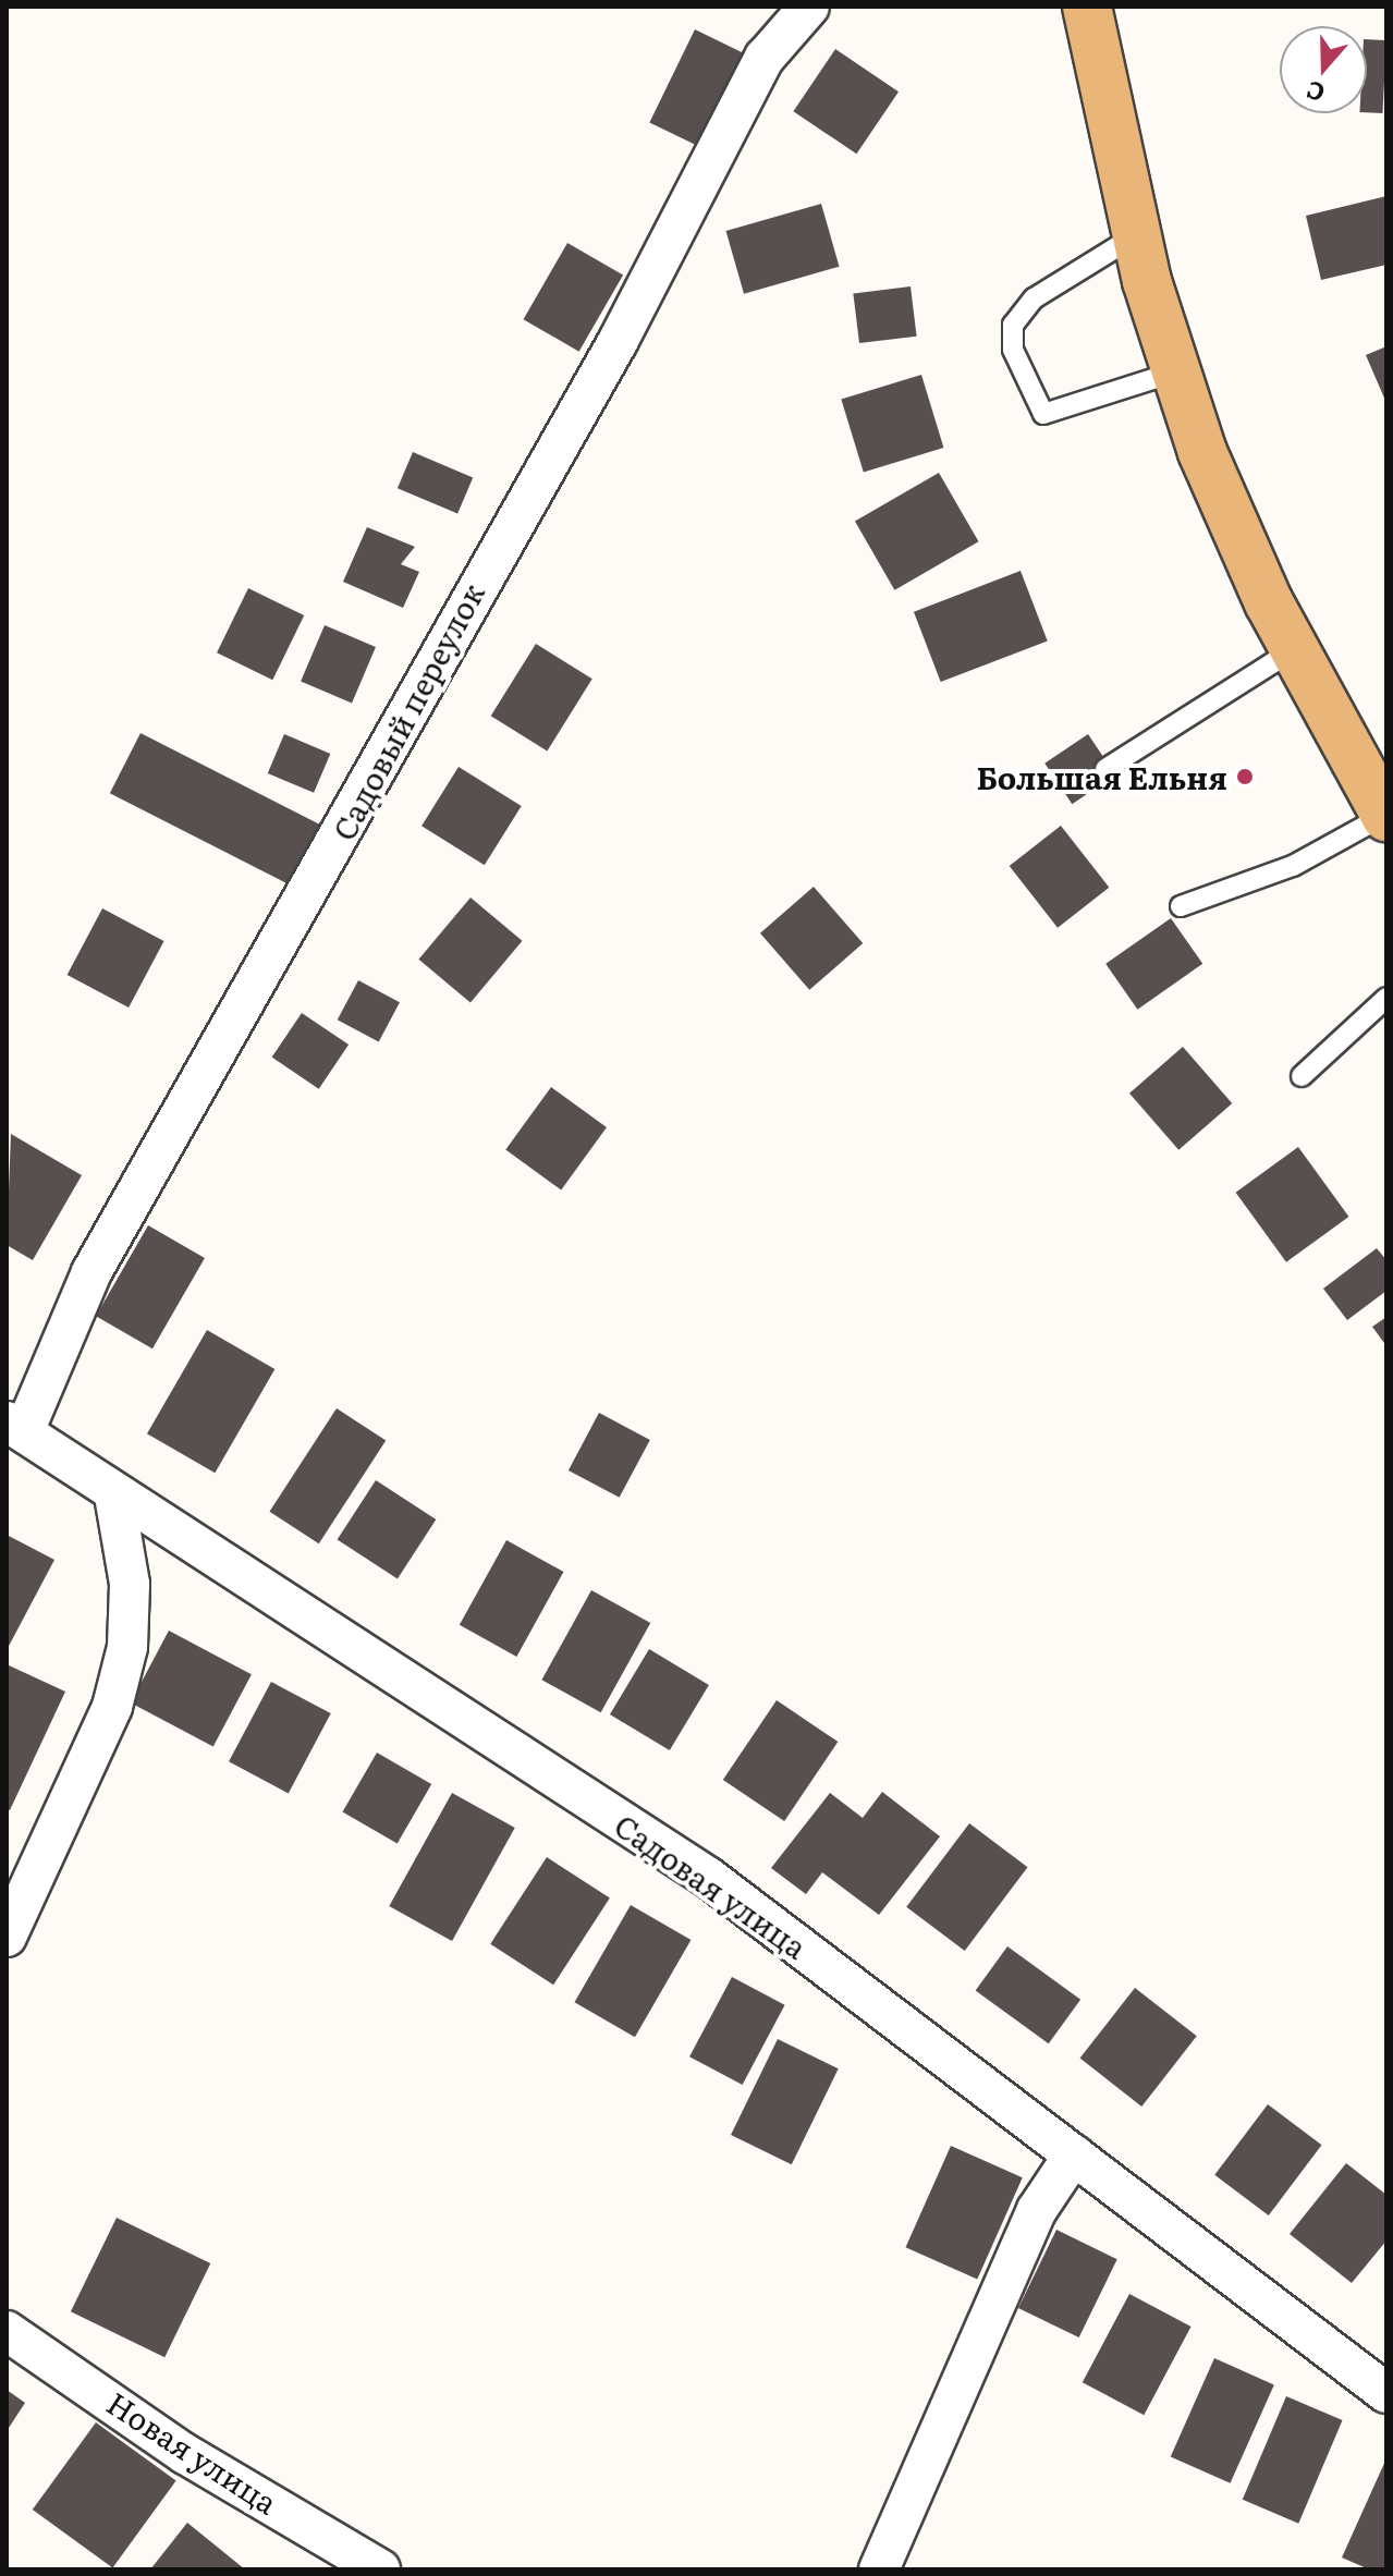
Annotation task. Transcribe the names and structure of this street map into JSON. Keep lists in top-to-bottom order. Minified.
{"streets":{"street":["Садовый переулок","Садовая улица","Новая улица"]},"crossings":[["Садовый переулок","Садовая улица"]],"places":["Большая Ельня"],"north":"bottom"}
